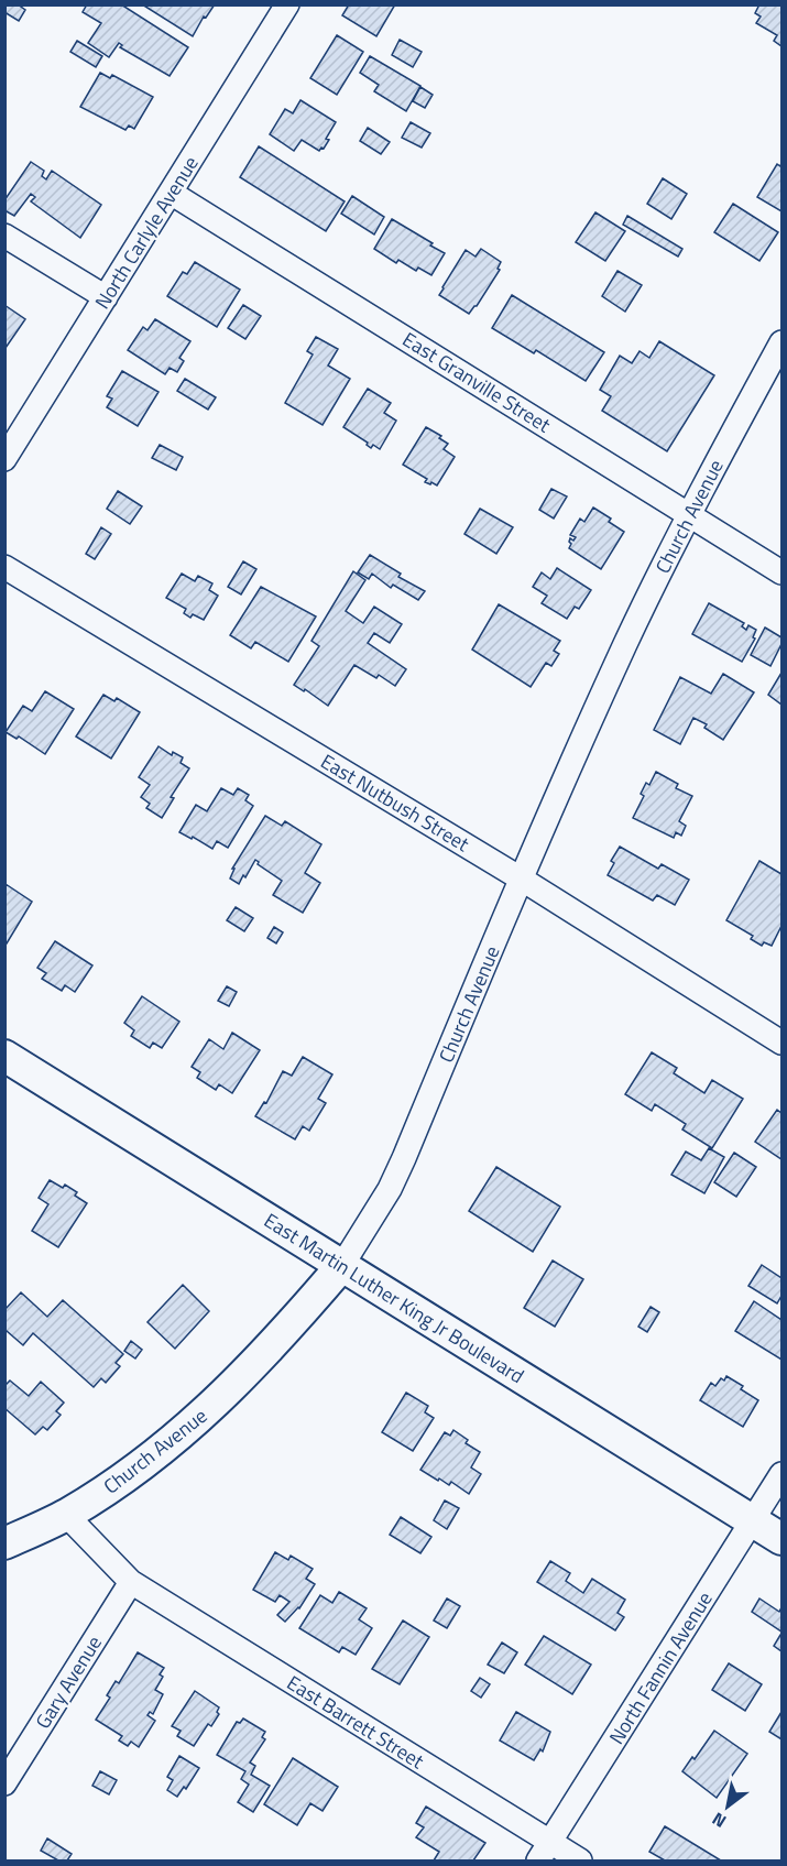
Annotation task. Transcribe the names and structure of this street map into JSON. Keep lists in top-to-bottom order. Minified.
{"streets":{"main road":["Church Avenue","East Martin Luther King Jr Boulevard"],"street":["North Carlyle Avenue","East Granville Street","East Nutbush Street","North Fannin Avenue","Gary Avenue","East Barrett Street"]},"crossings":[["North Carlyle Avenue","East Granville Street"],["East Granville Street","Church Avenue"],["Church Avenue","East Nutbush Street"],["Church Avenue","East Martin Luther King Jr Boulevard"],["Church Avenue","East Barrett Street"],["East Martin Luther King Jr Boulevard","North Fannin Avenue"],["North Fannin Avenue","East Barrett Street"],["Gary Avenue","East Barrett Street"]],"north":"bottom left"}
